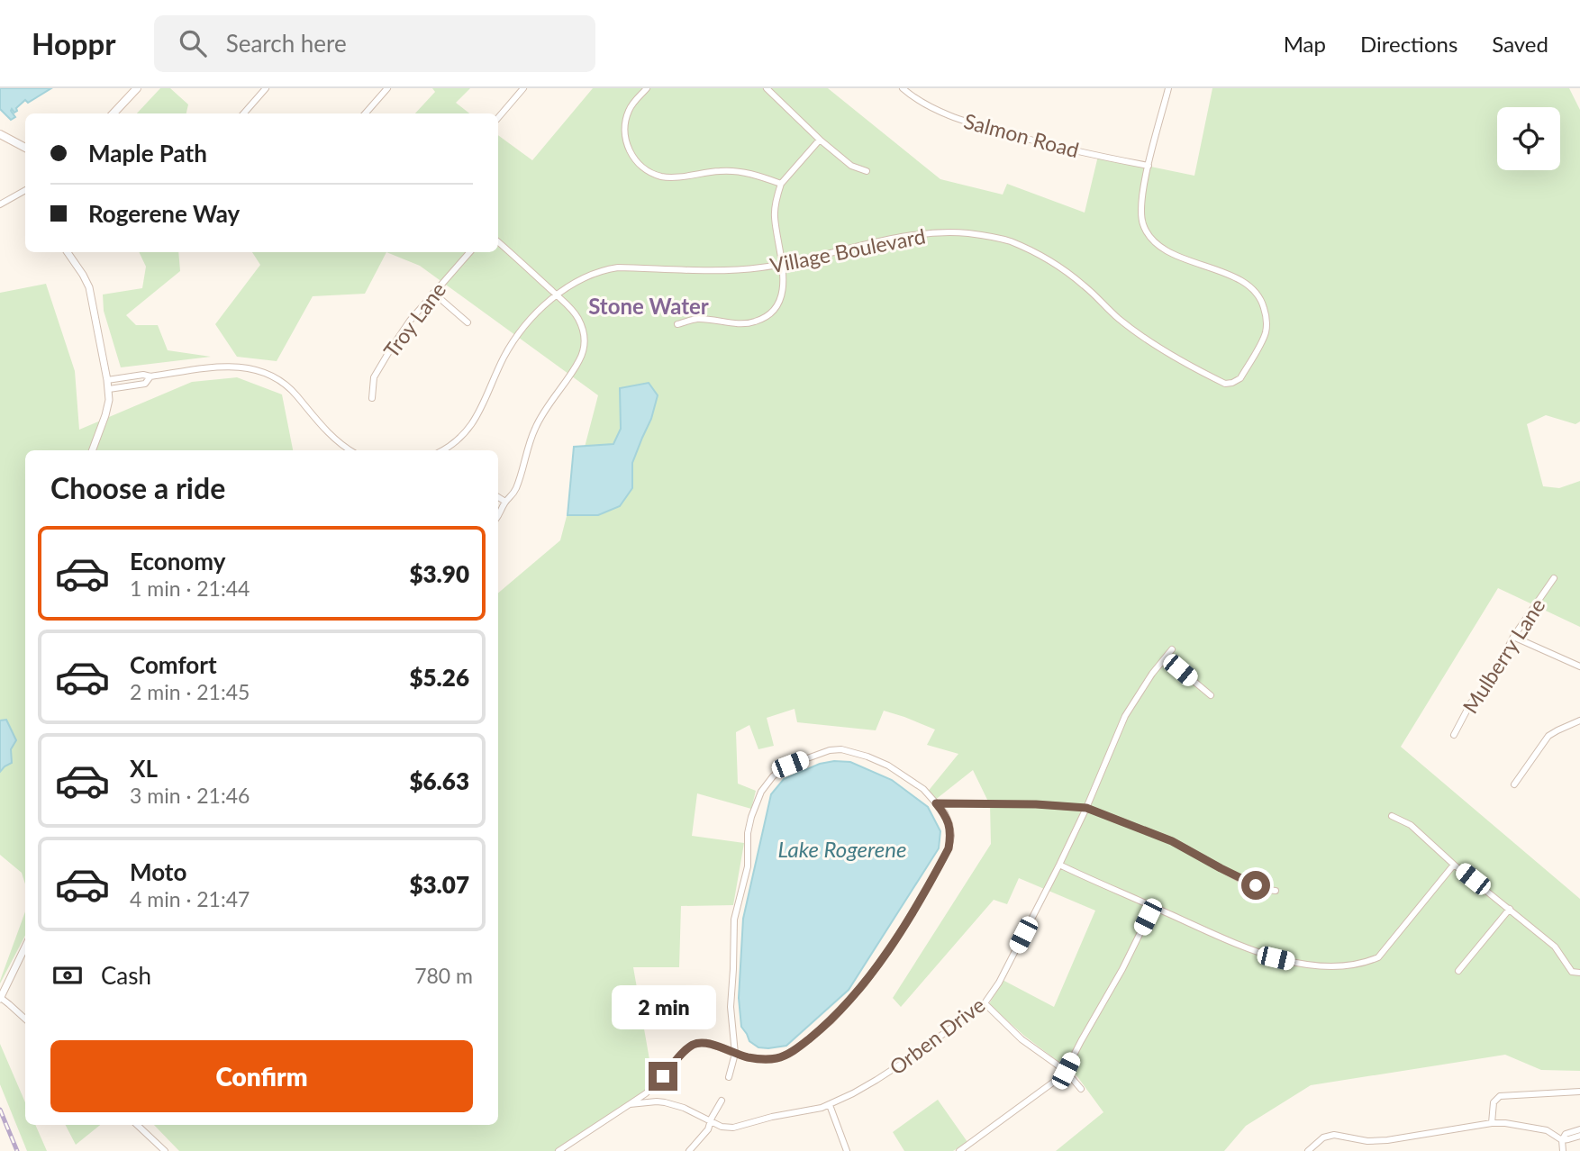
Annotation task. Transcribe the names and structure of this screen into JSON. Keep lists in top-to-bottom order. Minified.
{"streets":{"street":["Salmon Road","Village Boulevard","Troy Lane","Mulberry Lane","Orben Drive"]},"crossings":[["Salmon Road","Village Boulevard"]],"districts":["Stone Water"],"water":["Lake Rogerene"],"page":{"header":"Hoppr","search":"Search here","nav":["Map","Directions","Saved"],"banner":["Maple Path","Rogerene Way"],"heading":"Choose a ride","list":[{"name":"Economy","note":"1 min · 21:44","value":"$3.90"},{"name":"Comfort","note":"2 min · 21:45","value":"$5.26"},{"name":"XL","note":"3 min · 21:46","value":"$6.63"},{"name":"Moto","note":"4 min · 21:47","value":"$3.07"}],"pay":["Cash","780 m"],"bubble":"2 min","buttons":"Confirm"}}
